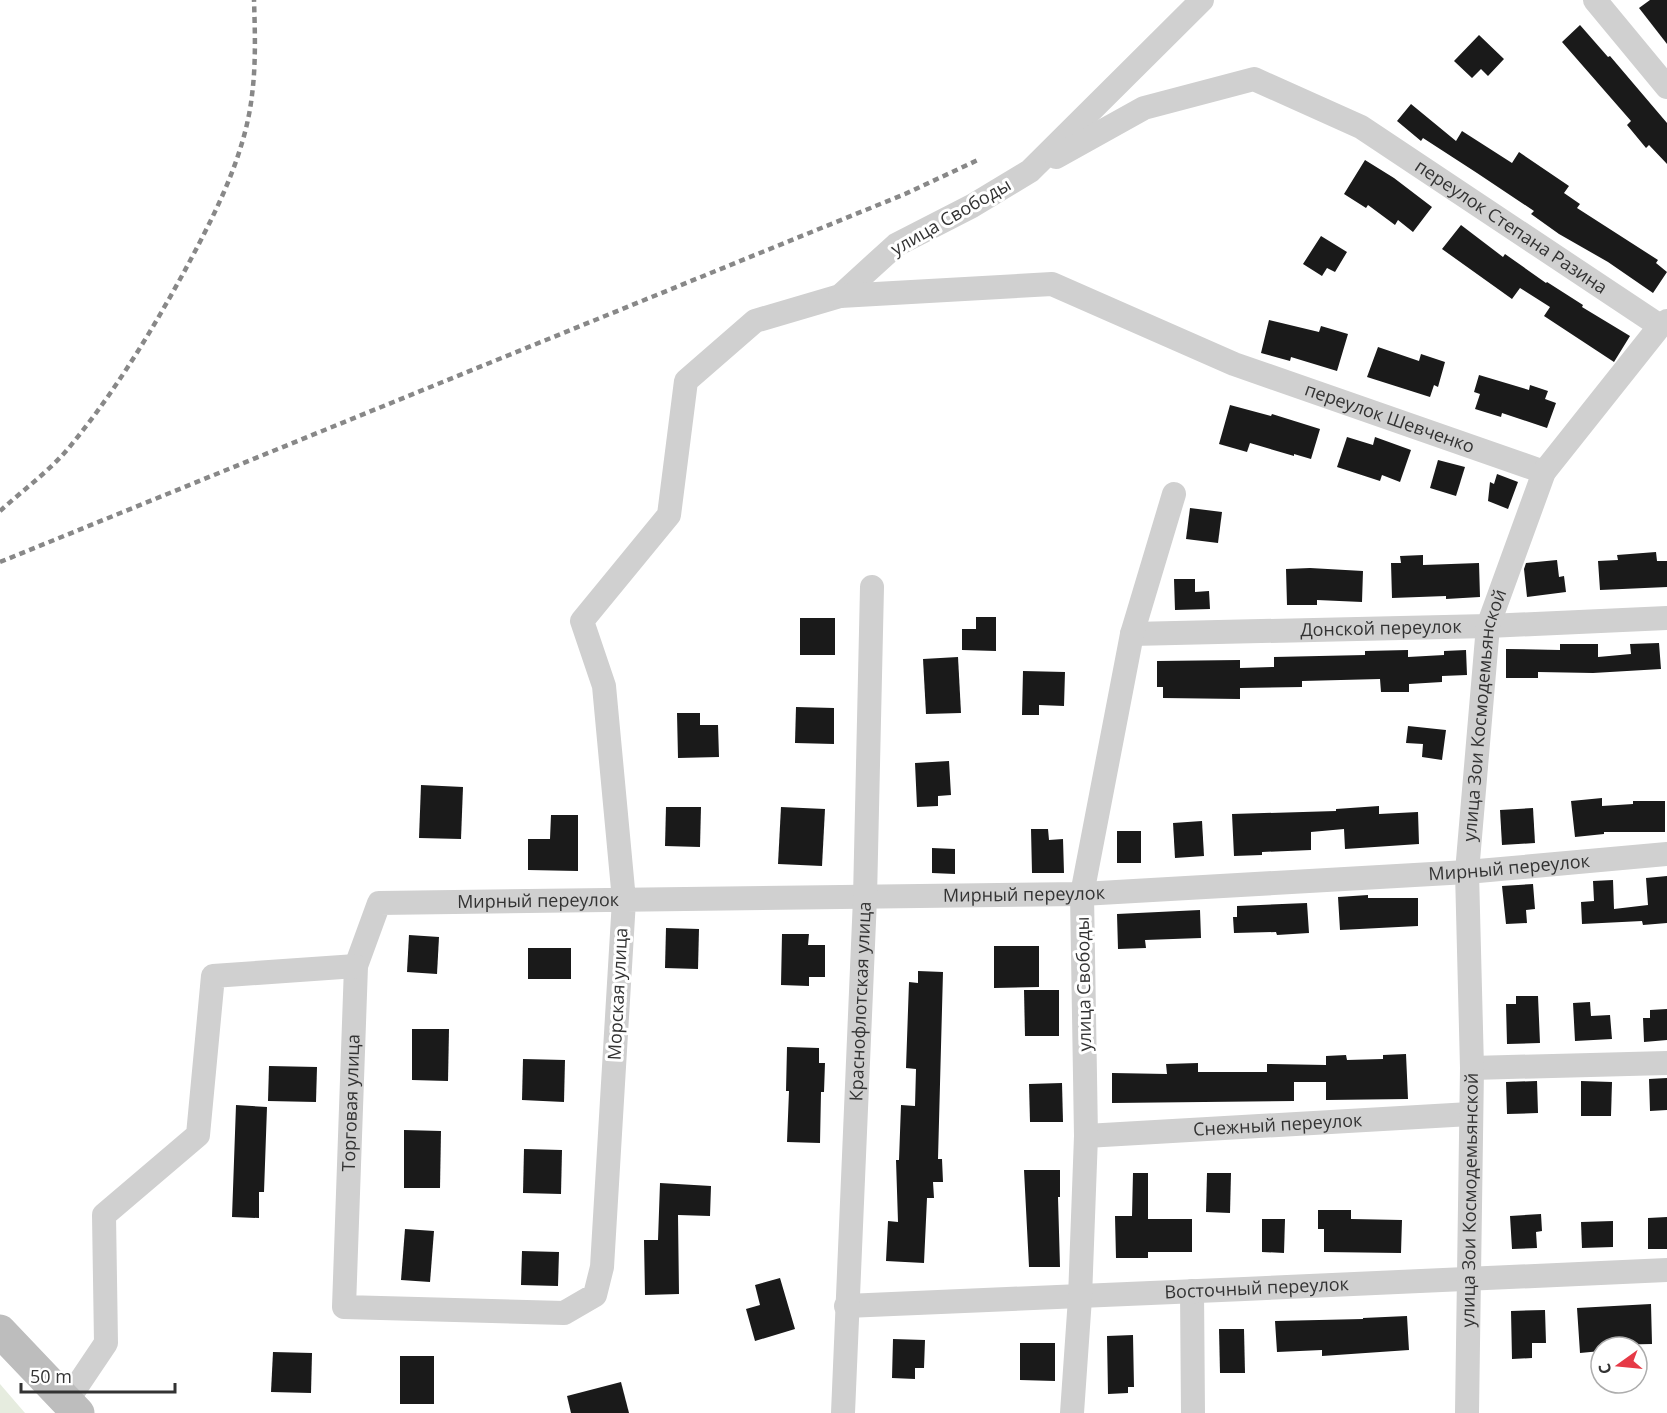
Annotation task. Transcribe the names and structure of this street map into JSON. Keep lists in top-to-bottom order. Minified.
{"streets":{"street":["улица Свободы","переулок Степана Разина","переулок Шевченко","Донской переулок","улица Зои Космодемьянской","Мирный переулок","Морская улица","Краснофлотская улица","Торговая улица","Снежный переулок","Восточный переулок"]},"crossings":[["улица Свободы","переулок Степана Разина"],["улица Свободы","переулок Шевченко"],["улица Свободы","Донской переулок"],["улица Свободы","Мирный переулок"],["улица Свободы","Морская улица"],["улица Свободы","Снежный переулок"],["улица Свободы","Восточный переулок"],["переулок Степана Разина","улица Зои Космодемьянской"],["переулок Шевченко","улица Зои Космодемьянской"],["Донской переулок","улица Зои Космодемьянской"],["улица Зои Космодемьянской","Мирный переулок"],["улица Зои Космодемьянской","Снежный переулок"],["улица Зои Космодемьянской","Восточный переулок"],["Мирный переулок","Морская улица"],["Мирный переулок","Краснофлотская улица"],["Мирный переулок","Торговая улица"],["Морская улица","Торговая улица"],["Краснофлотская улица","Восточный переулок"]],"scale_bar":"50 m","north":"left"}
